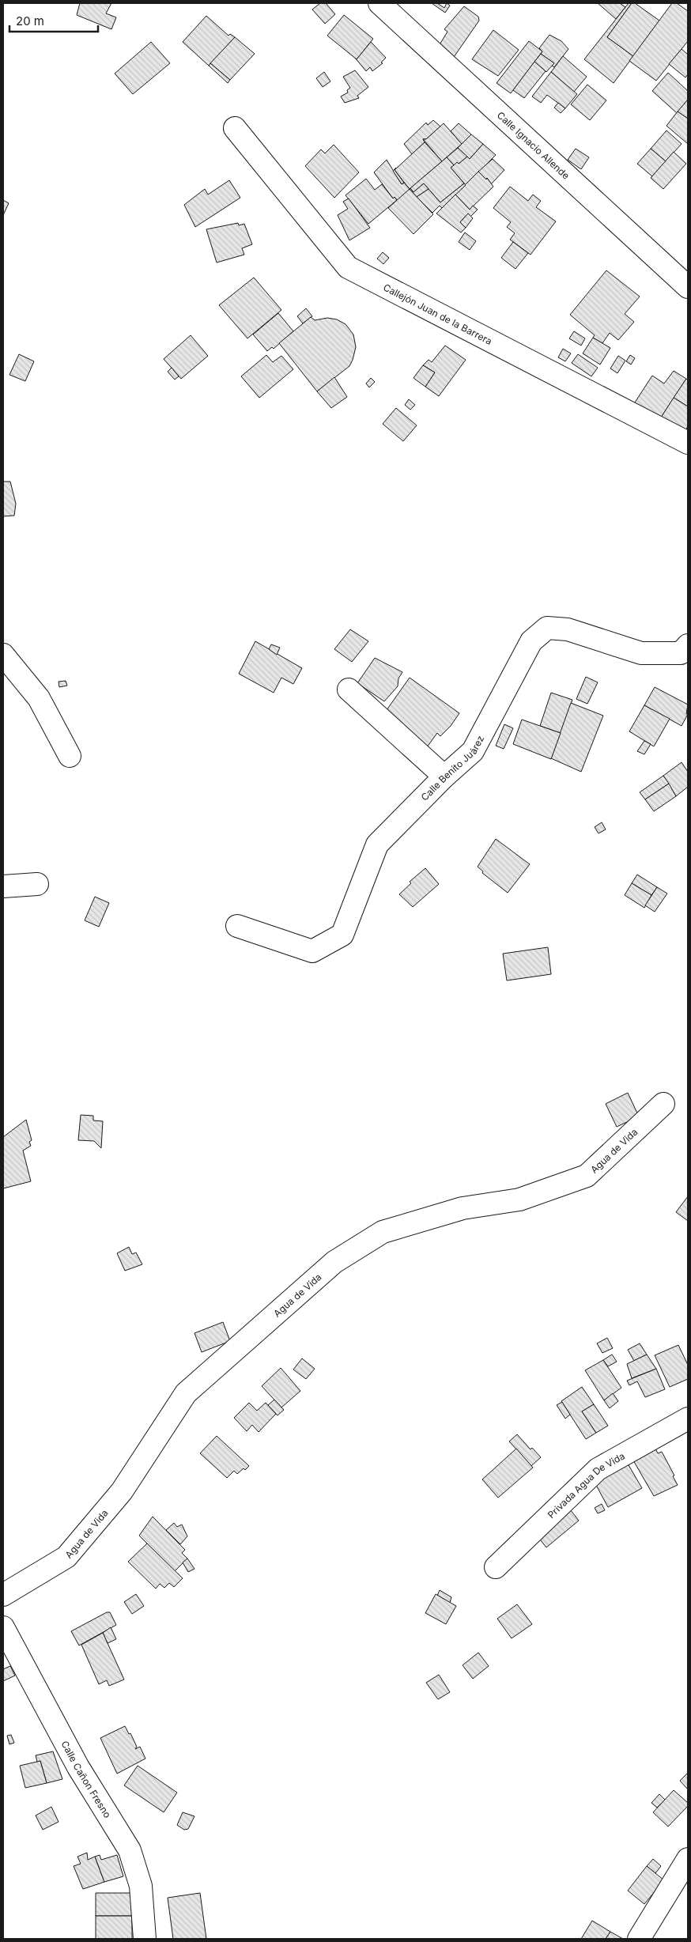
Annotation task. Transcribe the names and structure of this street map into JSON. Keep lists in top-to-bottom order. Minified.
{"streets":{"street":["Calle Ignacio Allende","Callejón Juan de la Barrera","Calle Benito Juárez","Agua de Vida","Privada Agua De Vida","Calle Cañon Fresno"]},"scale_bar":"20 m"}
